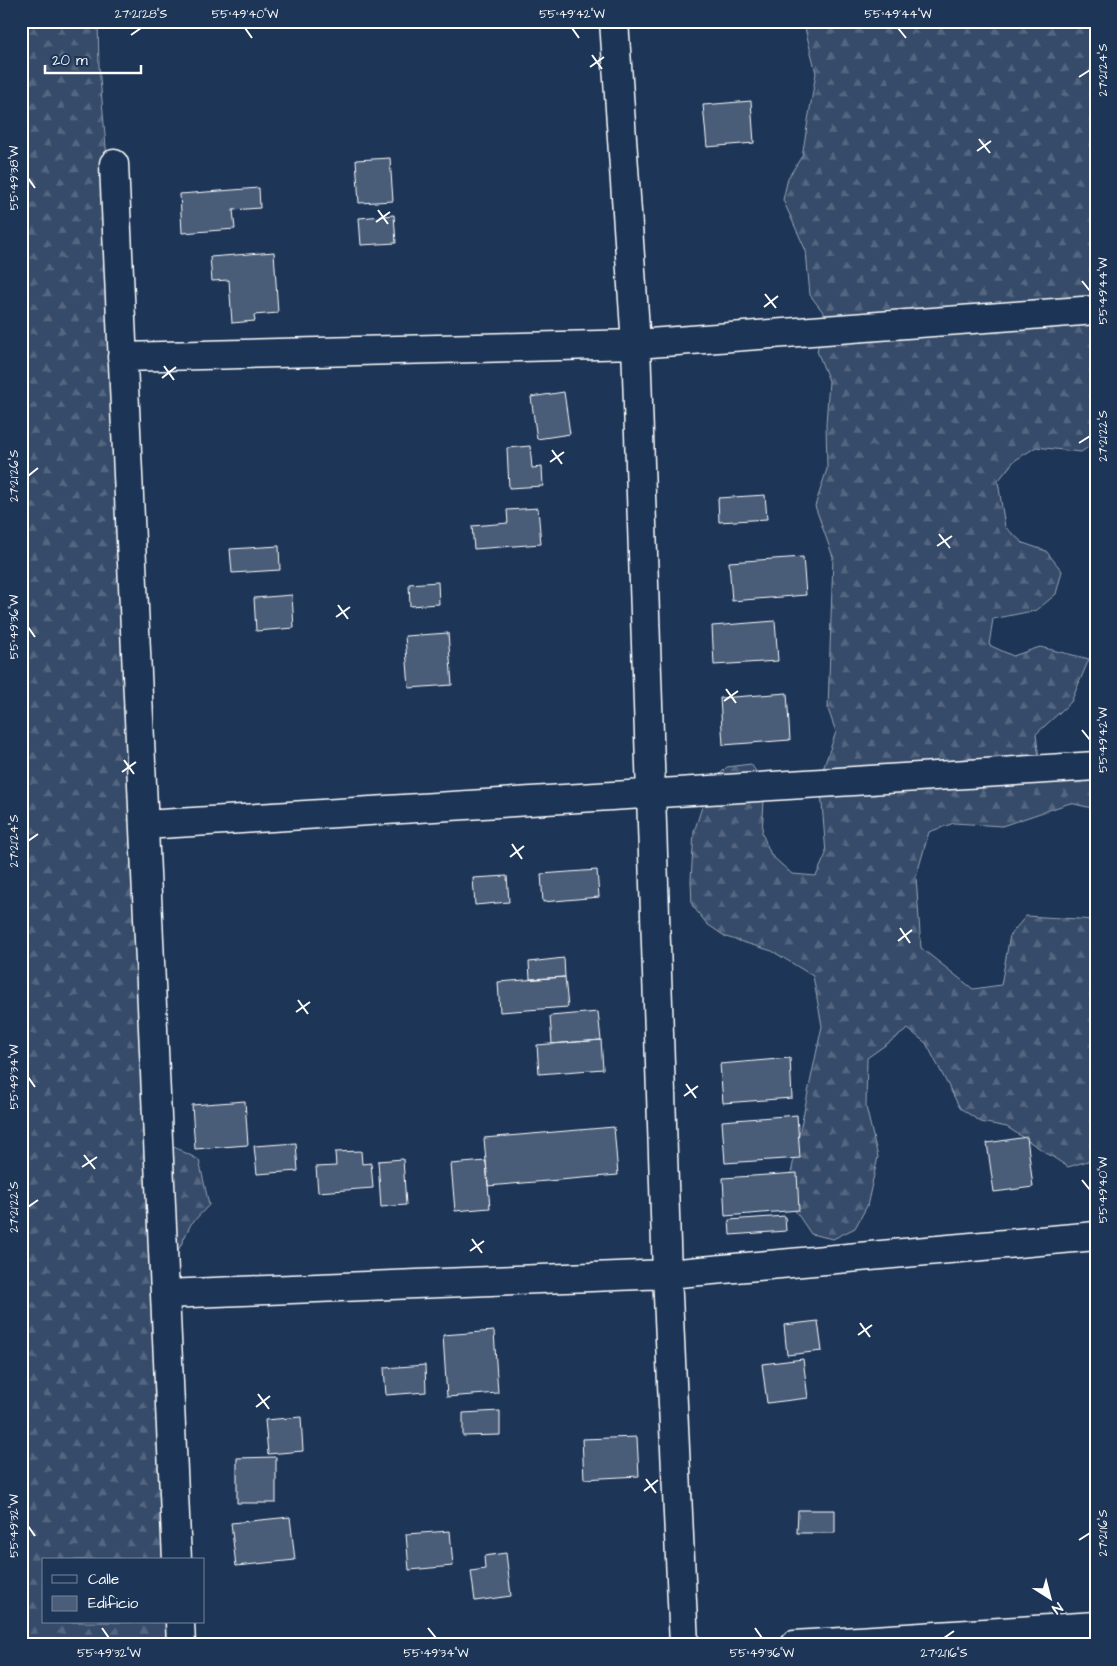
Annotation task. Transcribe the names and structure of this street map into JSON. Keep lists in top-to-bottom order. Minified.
{"legend":["Calle","Edificio"],"scale_bar":"20 m","north":"bottom right","coordinates":["27°21'28\"S","55°49'40\"W","55°49'42\"W","55°49'44\"W","27°21'24\"S","55°49'38\"W","27°21'22\"S","27°21'26\"S","55°49'36\"W","55°49'34\"W","55°49'32\"W","27°21'16\"S"]}
